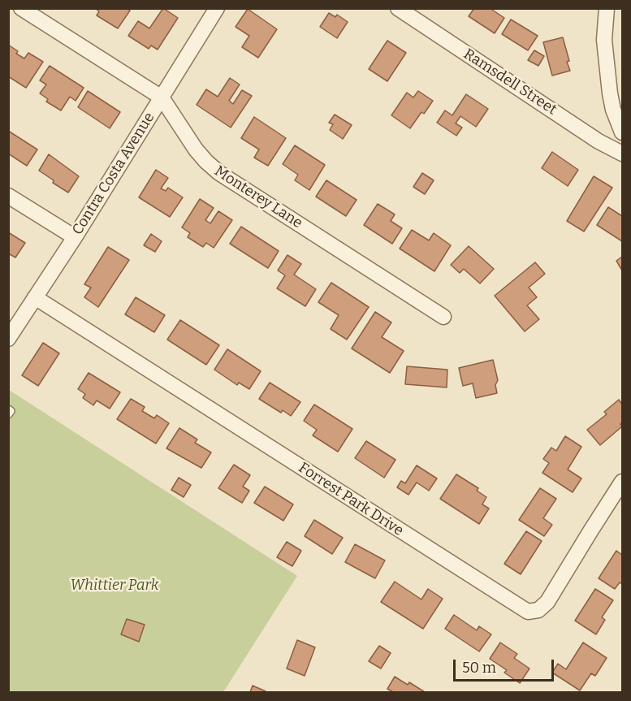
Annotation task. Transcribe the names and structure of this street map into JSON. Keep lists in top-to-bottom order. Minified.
{"streets":{"street":["Ramsdell Street","Contra Costa Avenue","Monterey Lane","Forrest Park Drive"]},"crossings":[["Contra Costa Avenue","Monterey Lane"],["Contra Costa Avenue","Forrest Park Drive"]],"parks":["Whittier Park"],"scale_bar":"50 m"}
